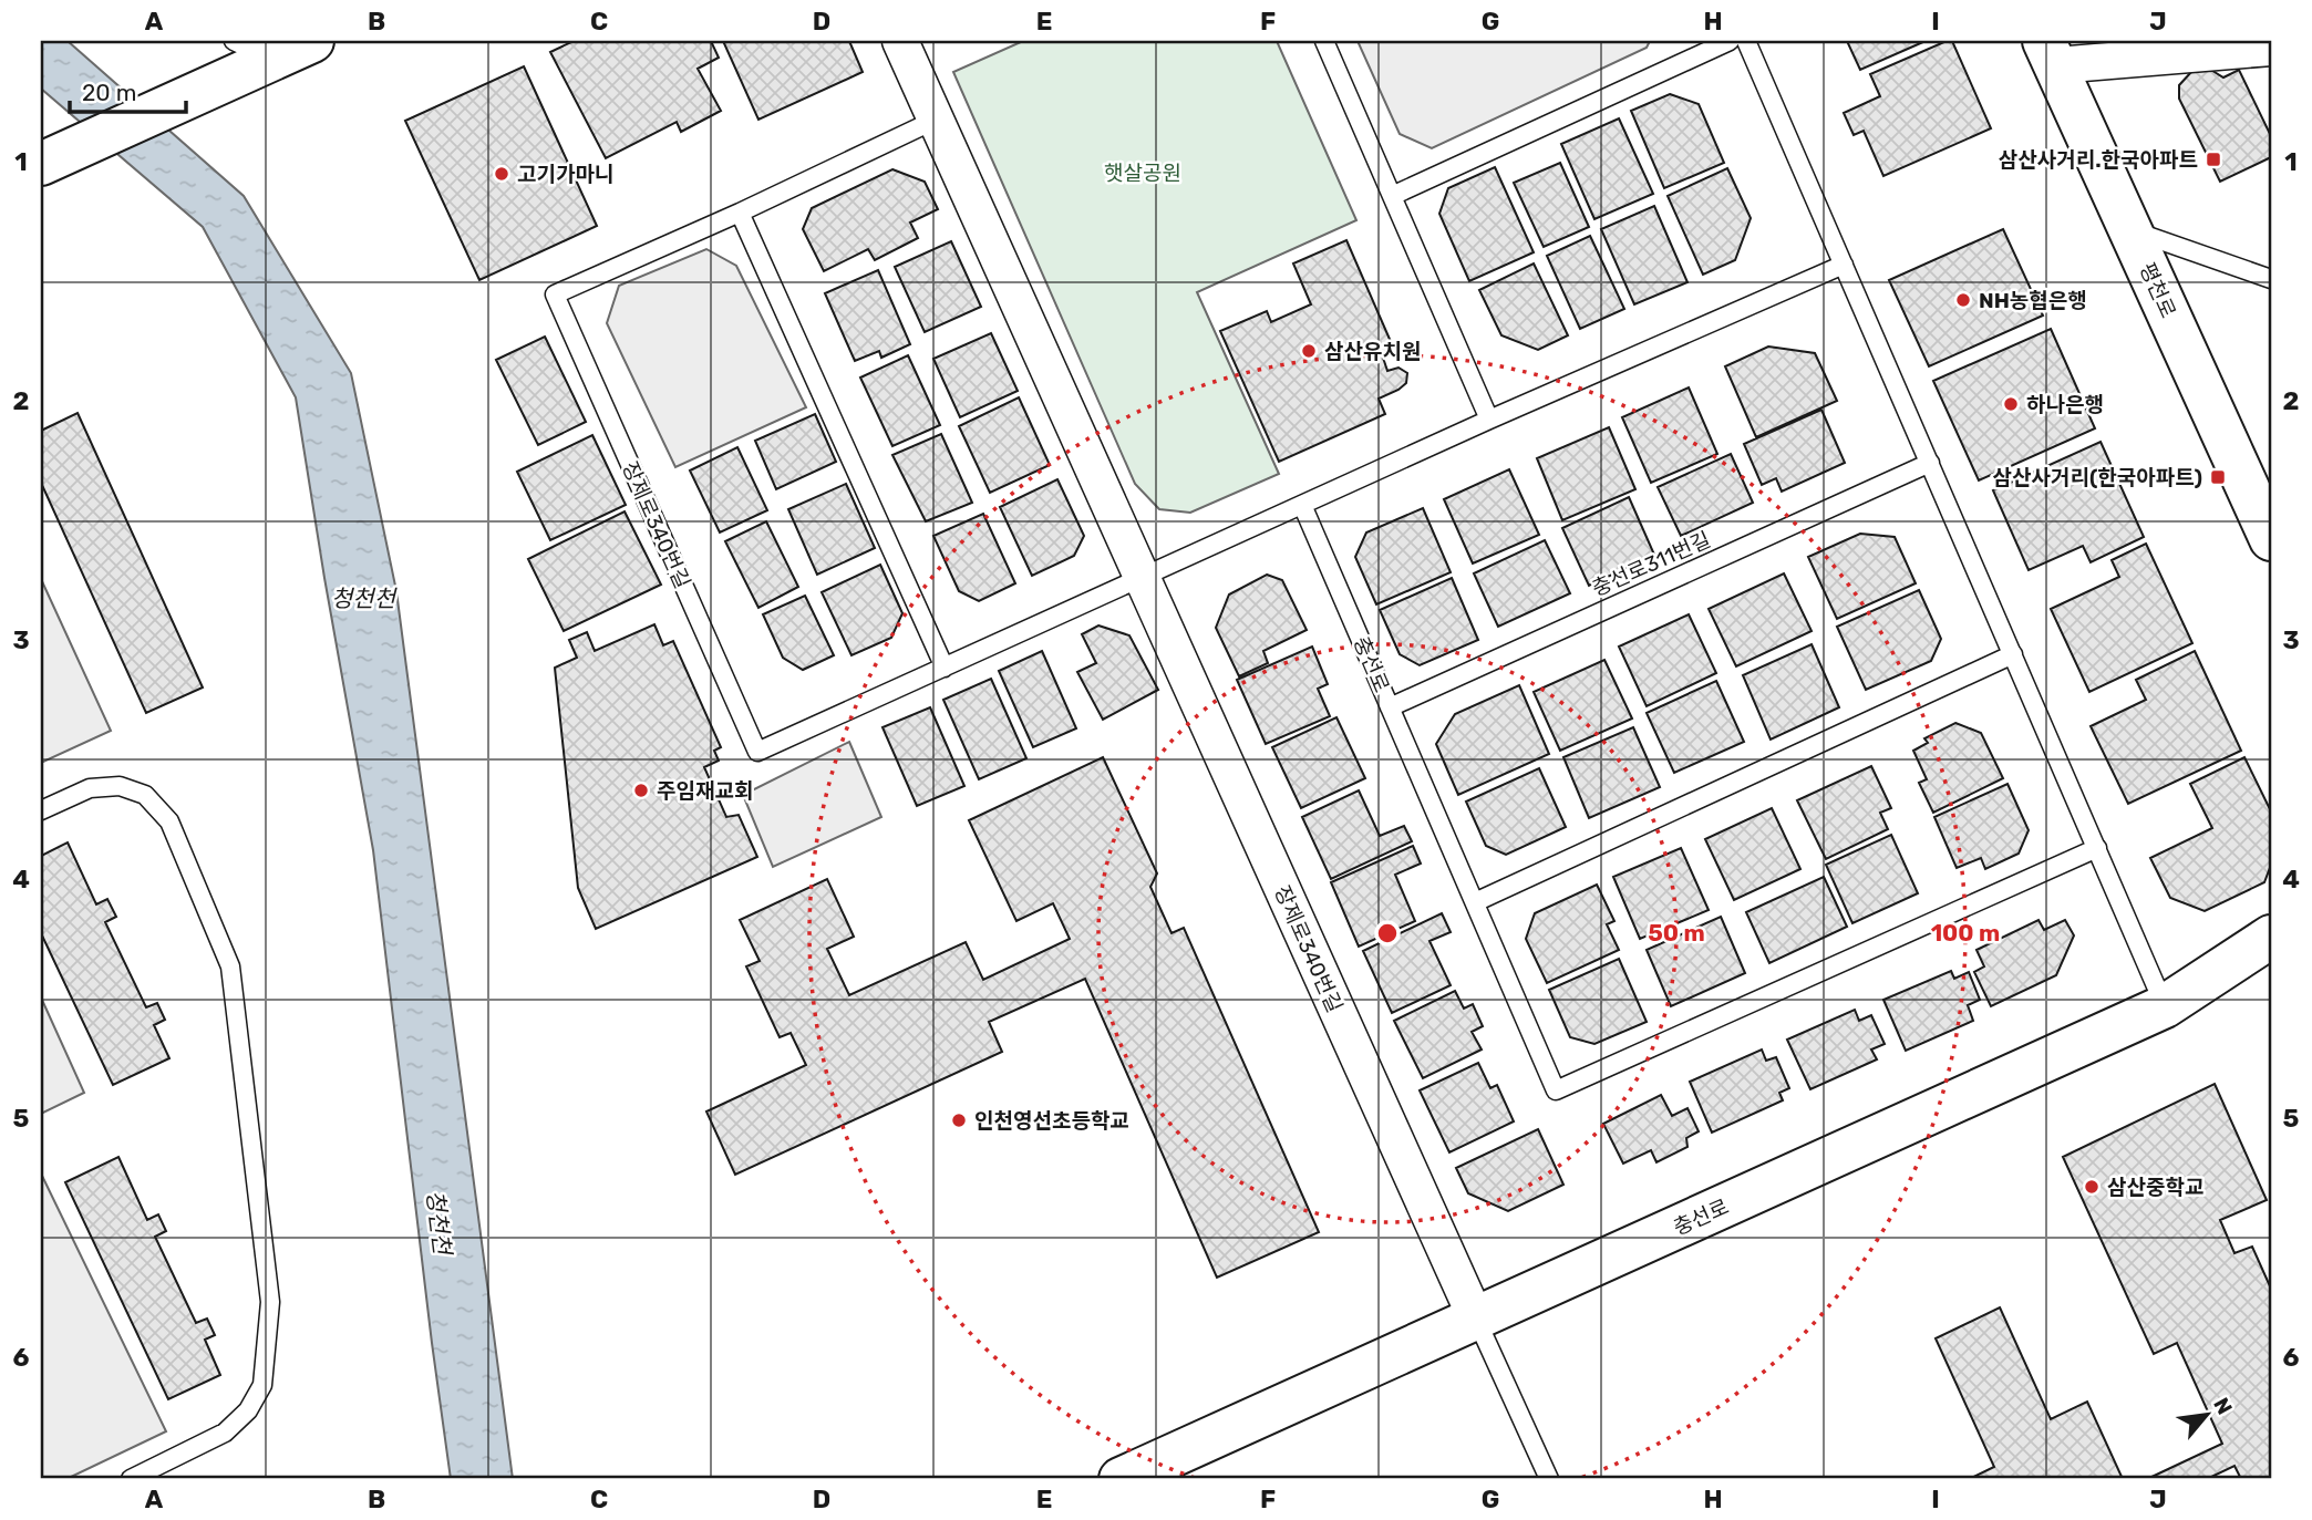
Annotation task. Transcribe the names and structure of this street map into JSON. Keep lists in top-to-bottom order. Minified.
{"streets":{"street":["평천로","장제로340번길","충선로"],"lane":["충선로311번길"]},"crossings":[["장제로340번길","충선로"],["충선로311번길","충선로"]],"water":["청천천"],"parks":["햇살공원"],"places":{"transit":["삼산사거리.한국아파트","삼산사거리(한국아파트)"],"other":["고기가마니","NH농협은행","삼산유치원","하나은행","주임재교회","인천영선초등학교","삼산중학교"]},"scale_bar":"20 m","north":"top right","grid":{"columns":["A","B","C","D","E","F","G","H","I","J"],"rows":["1","2","3","4","5","6"]},"rings":["50 m","100 m"]}
